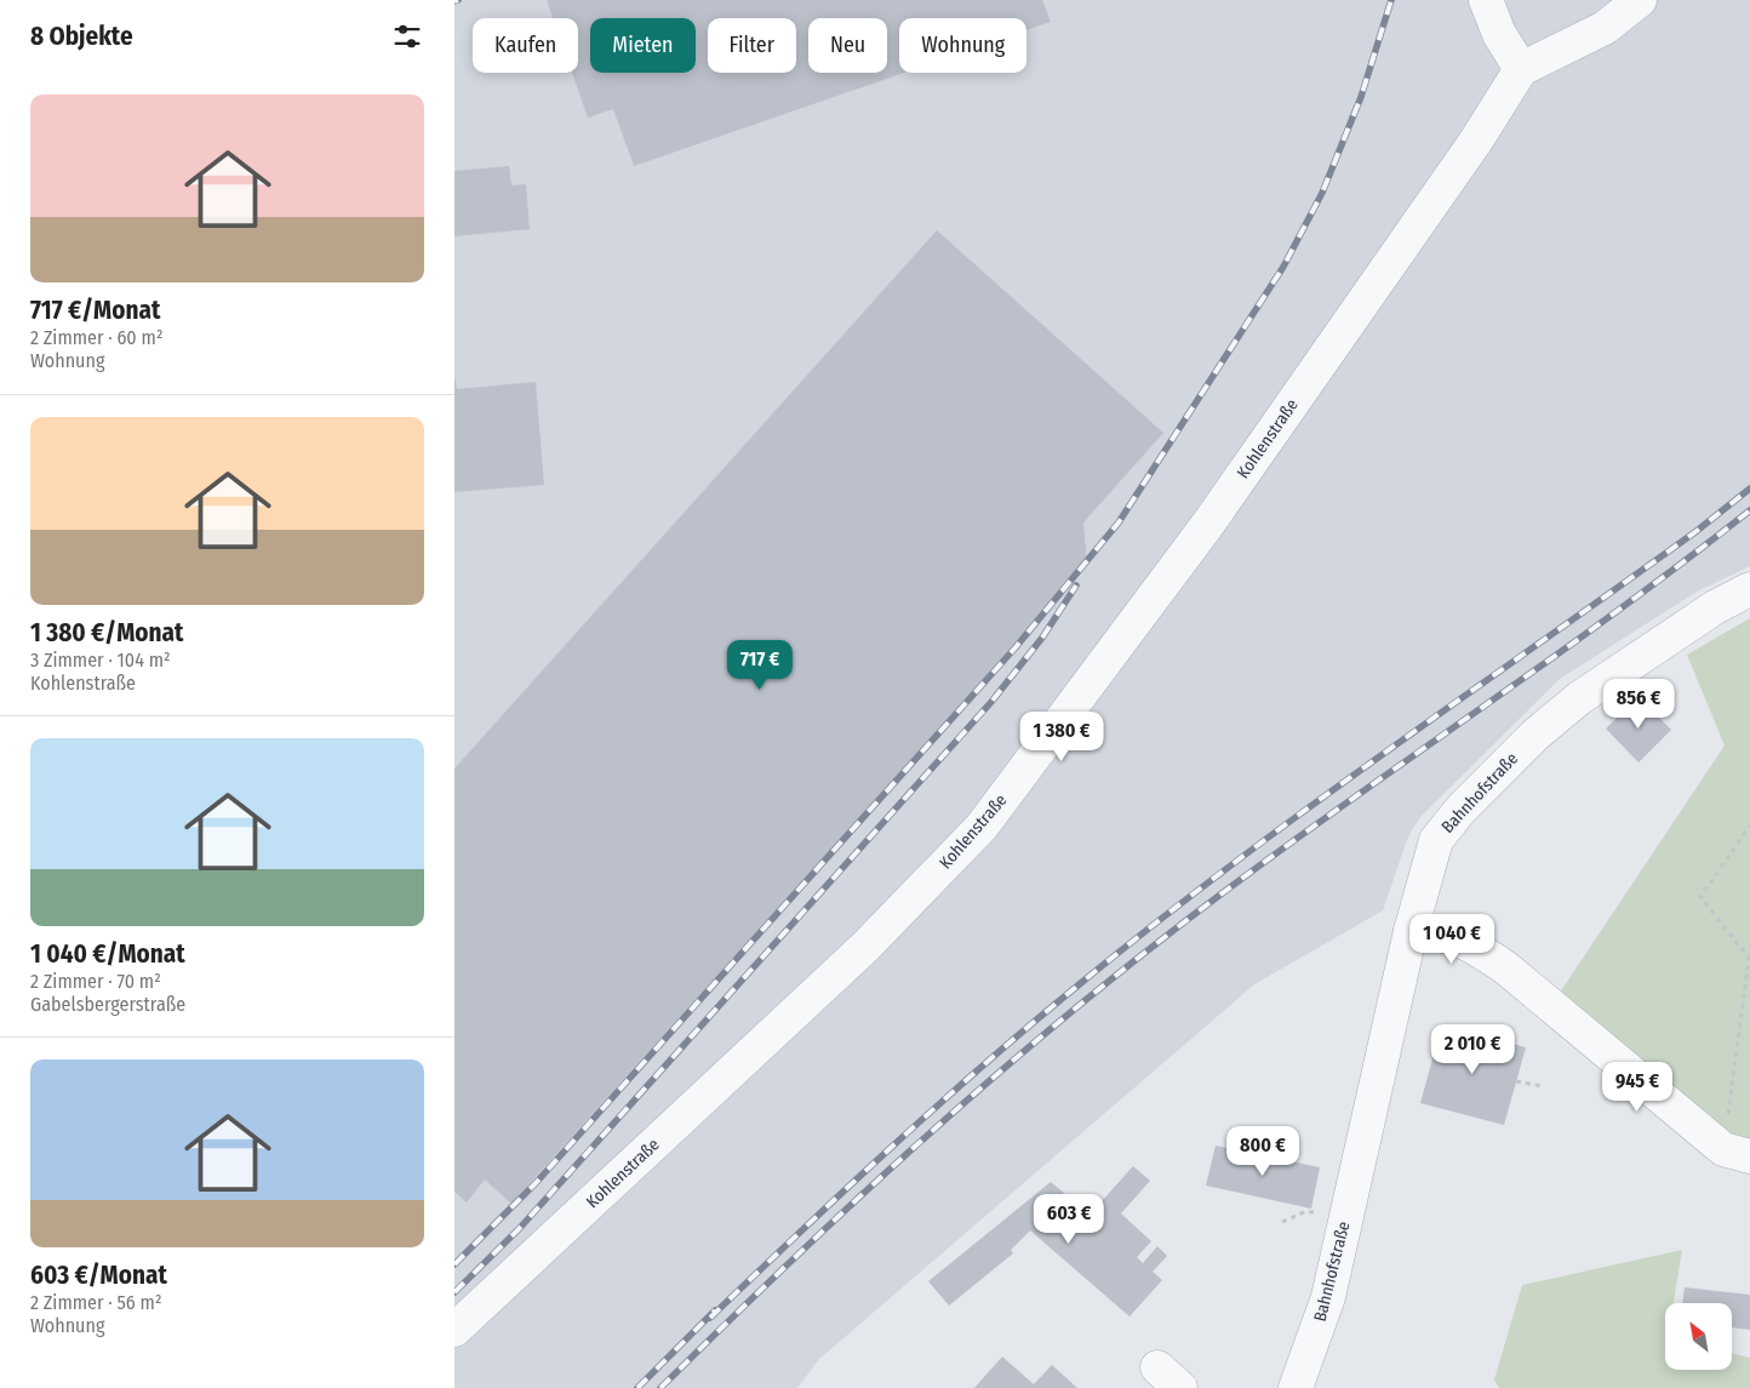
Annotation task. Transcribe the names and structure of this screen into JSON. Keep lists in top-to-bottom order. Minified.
{"streets":{"street":["Kohlenstraße","Bahnhofstraße"]},"north":"top left","page":{"heading":"8 Objekte","chip":["Kaufen","Mieten","Filter","Neu","Wohnung"],"list":[{"name":"717 €/Monat","note":"2 Zimmer · 60 m² · Wohnung"},{"name":"1 380 €/Monat","note":"3 Zimmer · 104 m² · Kohlenstraße"},{"name":"1 040 €/Monat","note":"2 Zimmer · 70 m² · Gabelsbergerstraße"},{"name":"603 €/Monat","note":"2 Zimmer · 56 m² · Wohnung"}],"price":["717 €","856 €","1 380 €","1 040 €","2 010 €","945 €","800 €","603 €"]}}
